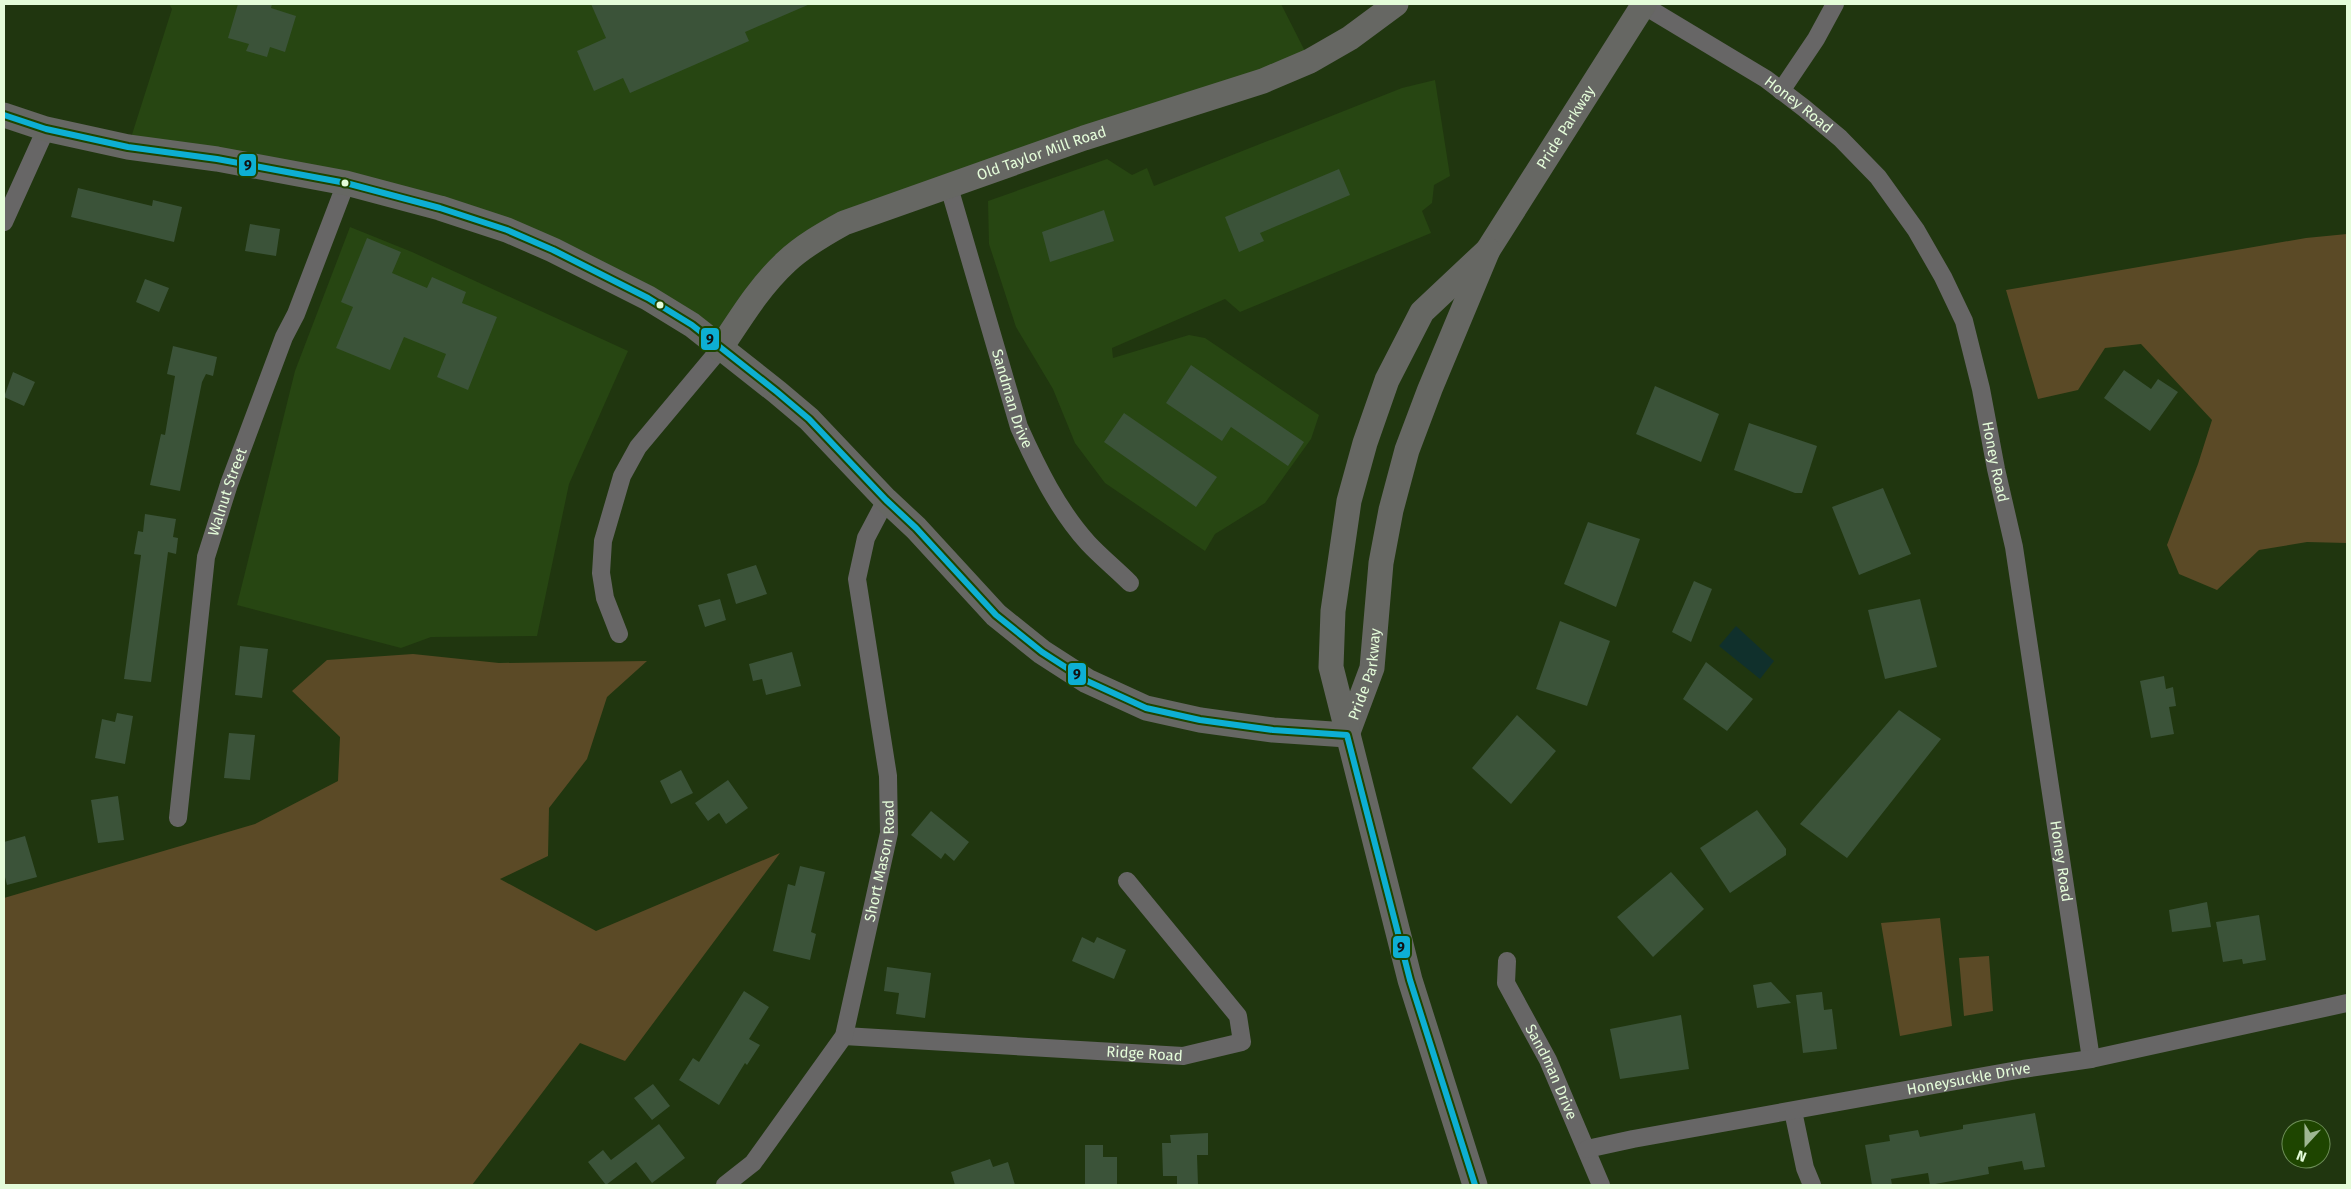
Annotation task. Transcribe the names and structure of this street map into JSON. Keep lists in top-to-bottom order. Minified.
{"streets":{"street":["Honey Road","Pride Parkway","Old Taylor Mill Road","Sandman Drive","Walnut Street","Short Mason Road","Ridge Road","Honeysuckle Drive"]},"crossings":[["Honey Road","Pride Parkway"],["Honey Road","Honeysuckle Drive"],["Old Taylor Mill Road","Sandman Drive"],["Sandman Drive","Honeysuckle Drive"],["Short Mason Road","Ridge Road"]],"lines":["transit line 9"],"north":"bottom"}
